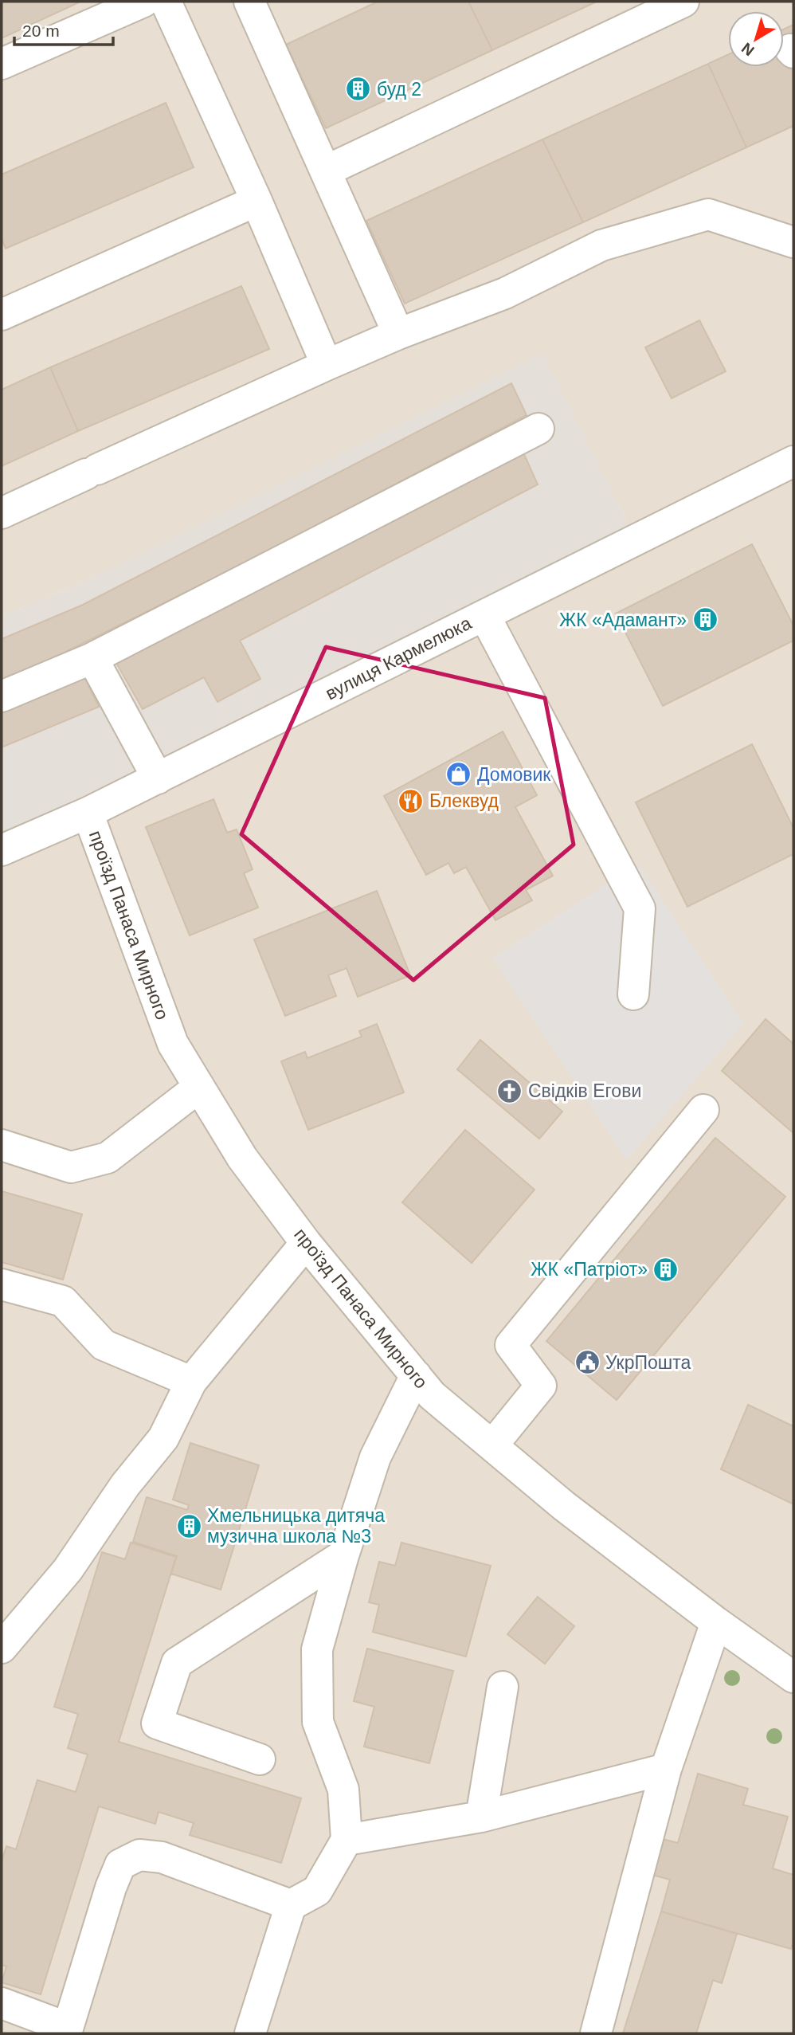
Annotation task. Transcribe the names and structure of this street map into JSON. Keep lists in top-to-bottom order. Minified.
{"streets":{"street":["вулиця Кармелюка","проїзд Панаса Мирного"]},"crossings":[["вулиця Кармелюка","проїзд Панаса Мирного"]],"places":{"building":["буд 2","ЖК «Адамант»","ЖК «Патріот»","Хмельницька дитяча музична школа №3"],"shop":["Домовик"],"restaurant":["Блеквуд"],"church":["Свідків Егови"],"public building":["УкрПошта"]},"scale_bar":"20 m","north":"bottom left"}
